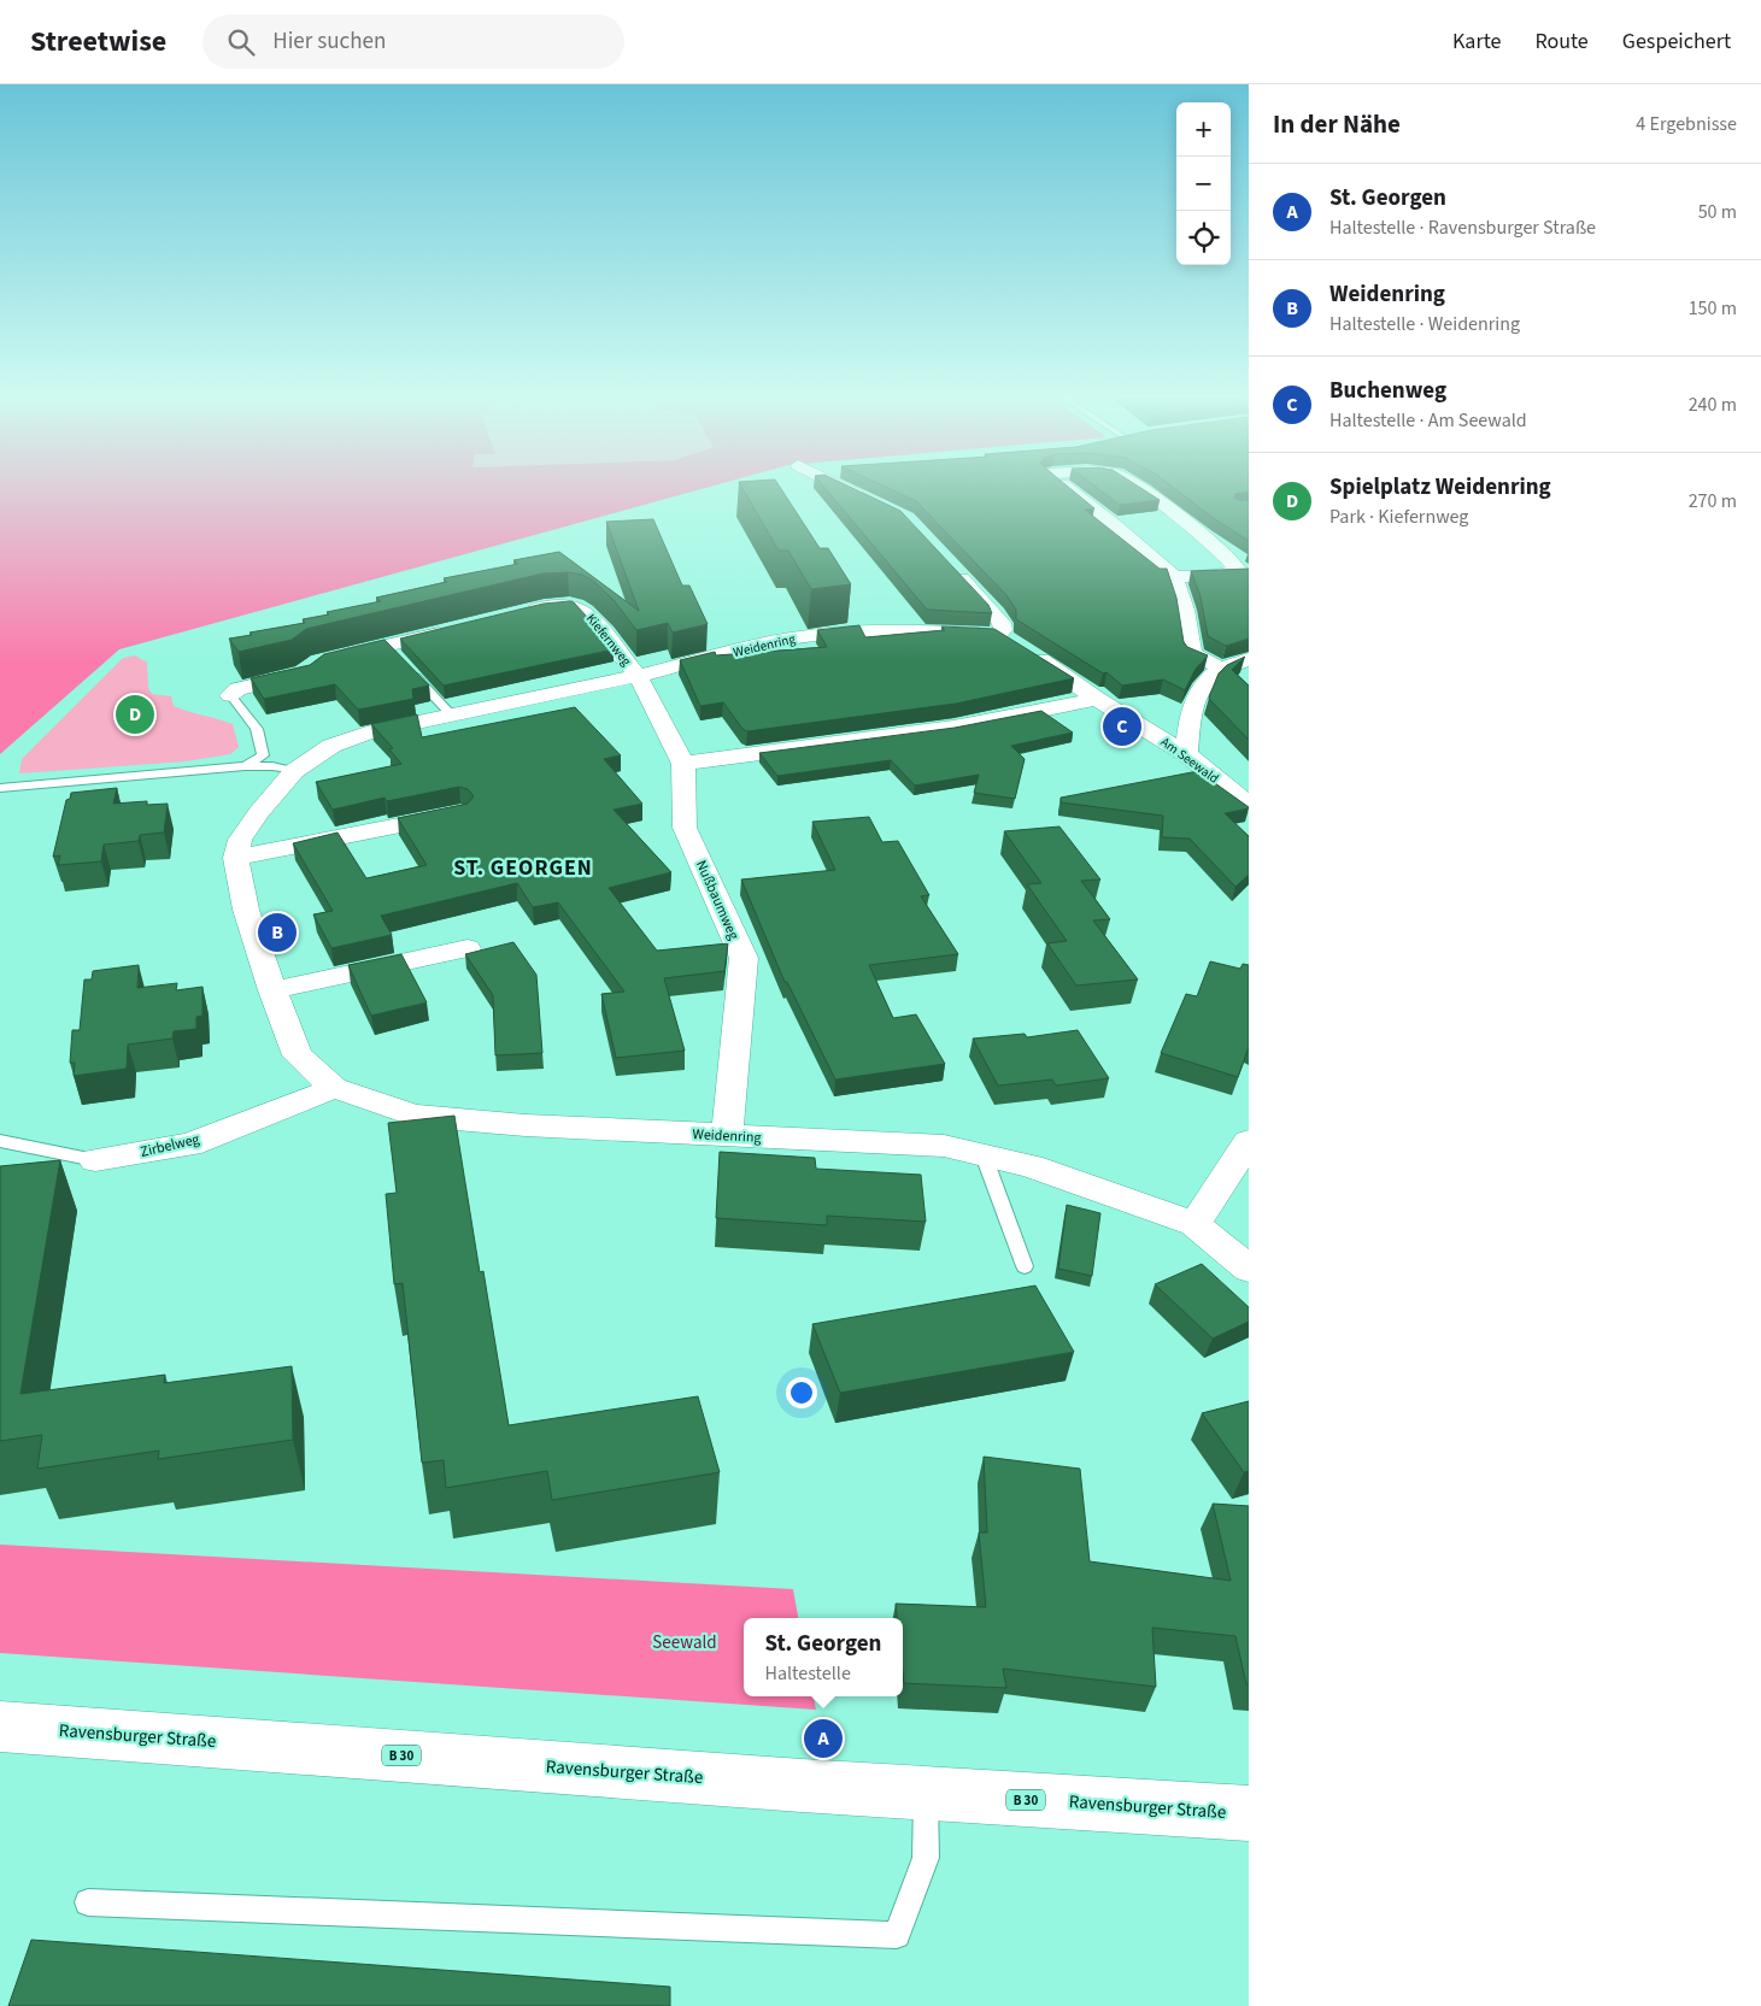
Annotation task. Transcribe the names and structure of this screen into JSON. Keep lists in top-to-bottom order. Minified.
{"streets":{"main road":["Ravensburger Straße","B 30"],"street":["Kiefernweg","Weidenring","Am Seewald","Nußbaumweg","Zirbelweg"]},"crossings":[["Kiefernweg","Weidenring"],["Kiefernweg","Nußbaumweg"],["Weidenring","Am Seewald"],["Weidenring","Nußbaumweg"],["Weidenring","Zirbelweg"]],"districts":["ST. GEORGEN"],"parks":["Seewald"],"page":{"header":"Streetwise","search":"Hier suchen","nav":["Karte","Route","Gespeichert"],"heading":["In der Nähe","4 Ergebnisse"],"map_buttons":["+","−"],"list":[{"mark":"A","name":"St. Georgen","note":"Haltestelle · Ravensburger Straße","value":"50 m"},{"mark":"B","name":"Weidenring","note":"Haltestelle · Weidenring","value":"150 m"},{"mark":"C","name":"Buchenweg","note":"Haltestelle · Am Seewald","value":"240 m"},{"mark":"D","name":"Spielplatz Weidenring","note":"Park · Kiefernweg","value":"270 m"}],"pins":["D","C","B","A"],"popup":["St. Georgen","Haltestelle"]}}
